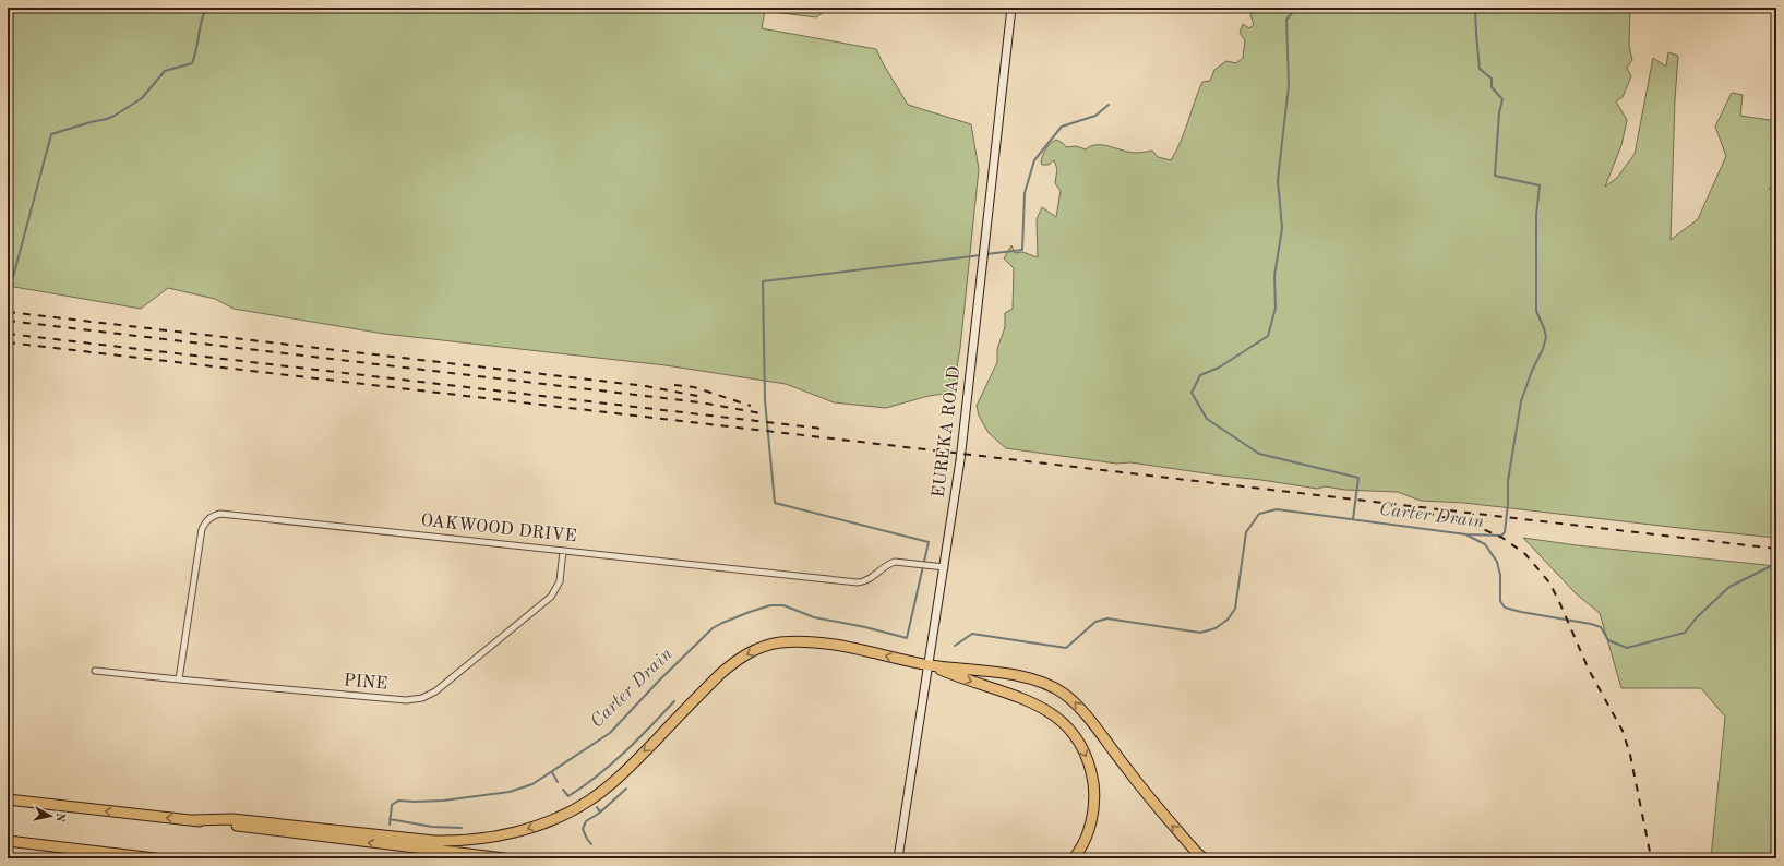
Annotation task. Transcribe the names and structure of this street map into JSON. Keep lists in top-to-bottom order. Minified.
{"streets":{"street":["EUREKA ROAD","OAKWOOD DRIVE","PINE"]},"crossings":[["EUREKA ROAD","OAKWOOD DRIVE"],["OAKWOOD DRIVE","PINE"]],"water":["Carter Drain"],"north":"right"}
